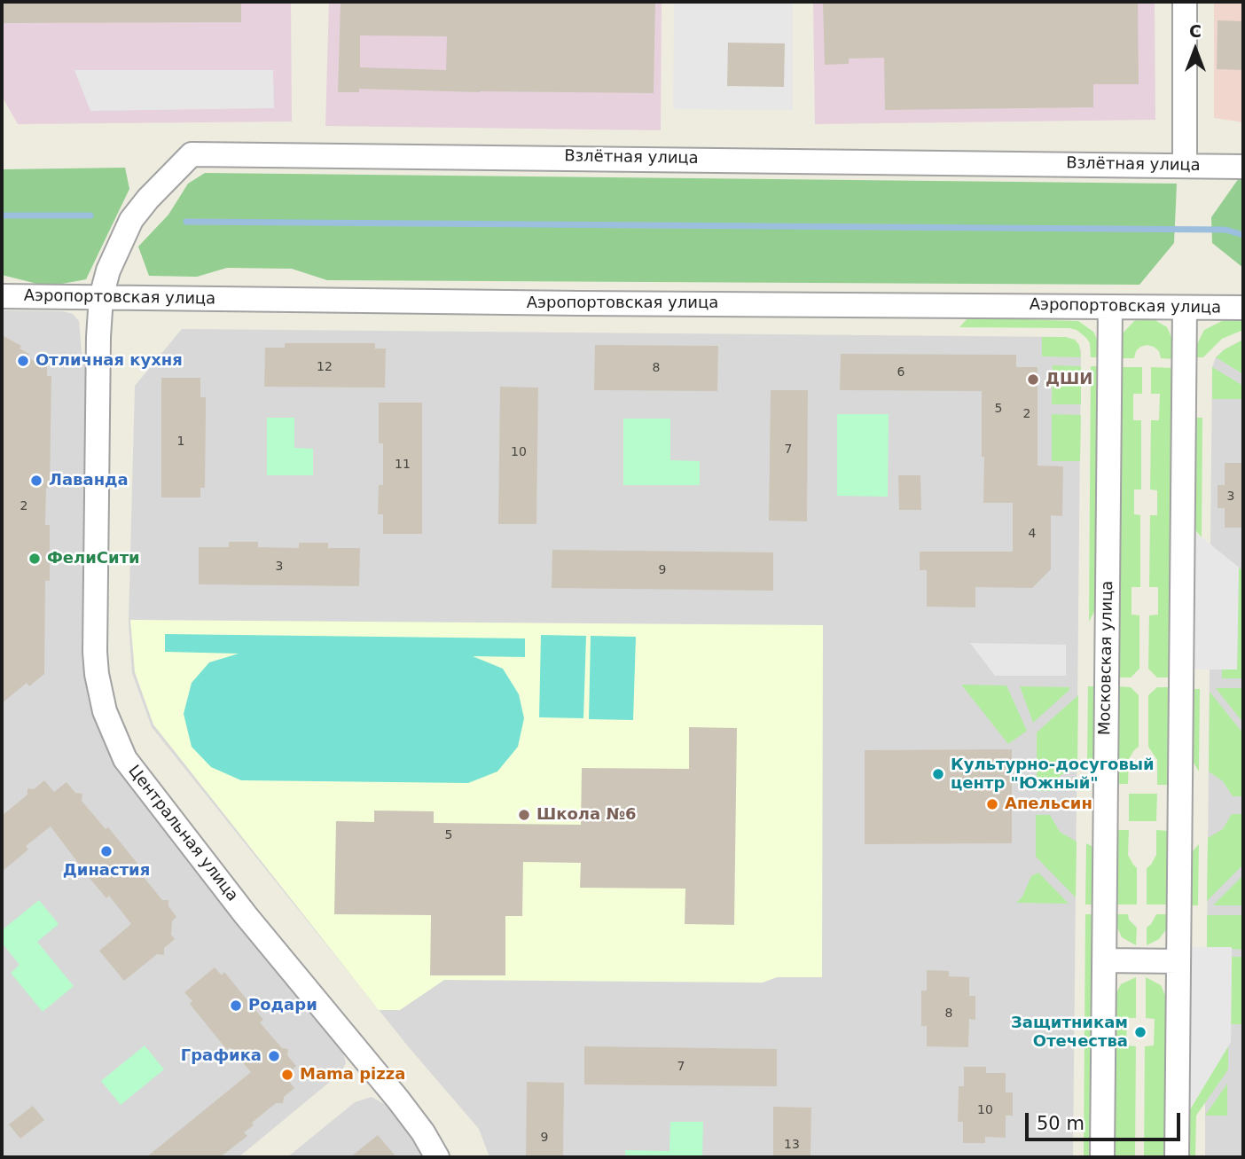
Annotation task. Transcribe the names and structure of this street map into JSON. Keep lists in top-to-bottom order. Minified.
{"streets":{"street":["Взлётная улица","Аэропортовская улица","Московская улица","Центральная улица"]},"crossings":[["Взлётная улица","Аэропортовская улица"],["Взлётная улица","Центральная улица"],["Аэропортовская улица","Московская улица"],["Аэропортовская улица","Центральная улица"]],"places":["Отличная кухня","ДШИ","Лаванда","ФелиСити","Культурно-досуговый центр \"Южный\"","Апельсин","Школа №6","Династия","Родари","Защитникам Отечества","Графика","Mama pizza"],"house_numbers":["12","8","6","5","2","1","7","10","11","3","2","4","3","9","5","8","7","10","9","13"],"scale_bar":"50 m","north":"top"}
